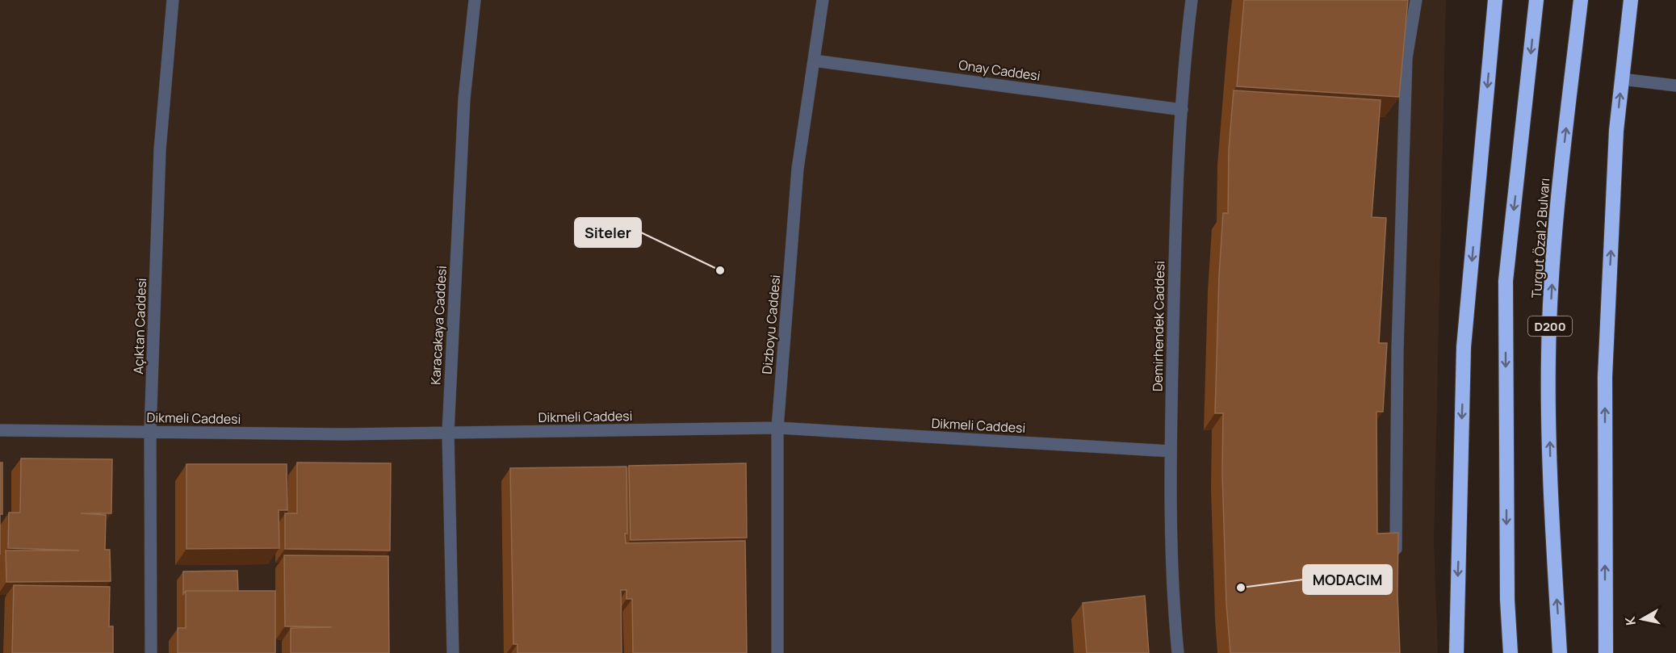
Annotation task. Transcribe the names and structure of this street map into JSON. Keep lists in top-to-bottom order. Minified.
{"streets":{"highway":["Turgut Özal 2 Bulvarı","D200"],"street":["Onay Caddesi","Dizboyu Caddesi","Karacakaya Caddesi","Açıktan Caddesi","Demirhendek Caddesi","Dikmeli Caddesi"]},"crossings":[["Onay Caddesi","Dizboyu Caddesi"],["Onay Caddesi","Demirhendek Caddesi"],["Dizboyu Caddesi","Dikmeli Caddesi"],["Karacakaya Caddesi","Dikmeli Caddesi"],["Açıktan Caddesi","Dikmeli Caddesi"],["Demirhendek Caddesi","Dikmeli Caddesi"]],"places":["Siteler","MODACIM"],"north":"left"}
